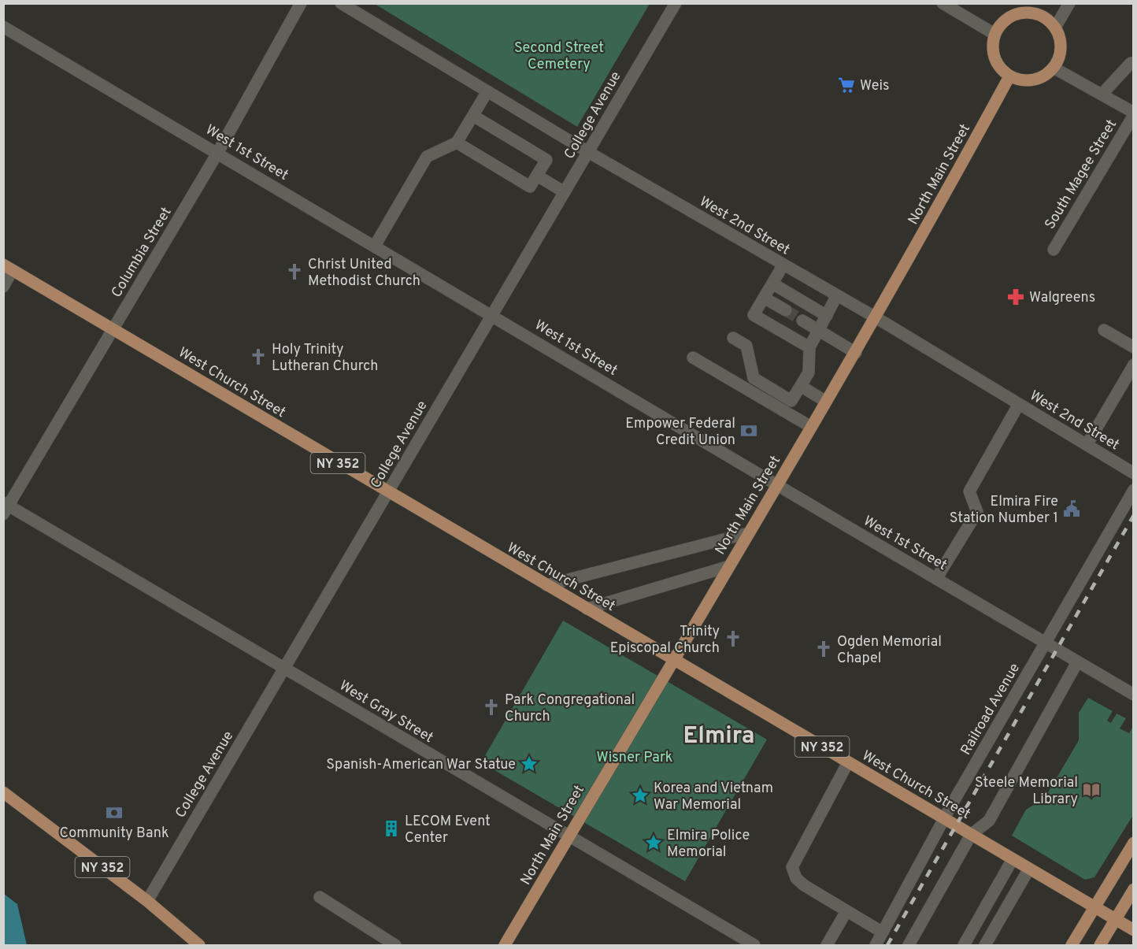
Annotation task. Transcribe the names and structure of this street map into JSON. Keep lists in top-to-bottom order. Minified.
{"streets":{"main road":["North Main Street","West Church Street","NY 352"],"street":["College Avenue","West 1st Street","South Magee Street","West 2nd Street","Columbia Street","Railroad Avenue","West Gray Street"]},"crossings":[["College Avenue","West 1st Street"],["College Avenue","West 2nd Street"],["College Avenue","West Church Street"],["College Avenue","NY 352"],["College Avenue","West Gray Street"],["West 1st Street","North Main Street"],["West 1st Street","Columbia Street"],["West 1st Street","Railroad Avenue"],["North Main Street","West 2nd Street"],["North Main Street","West Church Street"],["North Main Street","West Gray Street"],["Columbia Street","West Church Street"],["Columbia Street","West Gray Street"],["West Church Street","NY 352"],["West Church Street","Railroad Avenue"]],"districts":["Elmira"],"parks":["Second Street Cemetery","Wisner Park"],"places":{"supermarket":["Weis"],"church":["Christ United Methodist Church","Holy Trinity Lutheran Church","Trinity Episcopal Church","Ogden Memorial Chapel","Park Congregational Church"],"pharmacy":["Walgreens"],"bank":["Empower Federal Credit Union","Community Bank"],"public building":["Elmira Fire Station Number 1"],"place":["Spanish-American War Statue","Korea and Vietnam War Memorial","Elmira Police Memorial"],"library":["Steele Memorial Library"],"building":["LECOM Event Center"]}}
